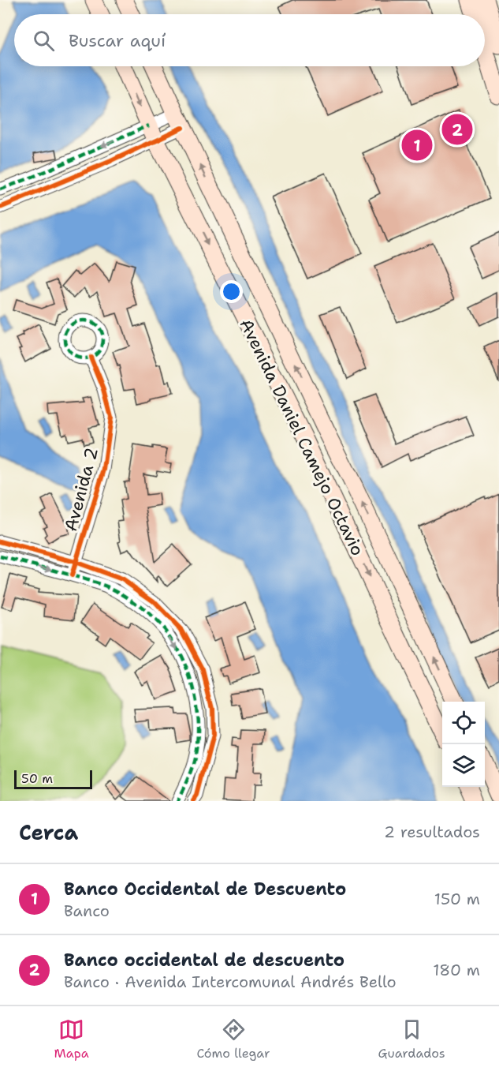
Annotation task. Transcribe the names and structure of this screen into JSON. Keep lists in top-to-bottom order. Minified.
{"streets":{"main road":["Avenida Daniel Camejo Octavio"],"street":["Avenida 2"]},"scale_bar":"50 m","page":{"search":"Buscar aquí","pins":["2","1"],"scale":"50 m","heading":["Cerca","2 resultados"],"list":[{"mark":"1","name":"Banco Occidental de Descuento","note":"Banco","value":"150 m"},{"mark":"2","name":"Banco occidental de descuento","note":"Banco · Avenida Intercomunal Andrés Bello","value":"180 m"}],"nav":["Mapa","Cómo llegar","Guardados"]}}
